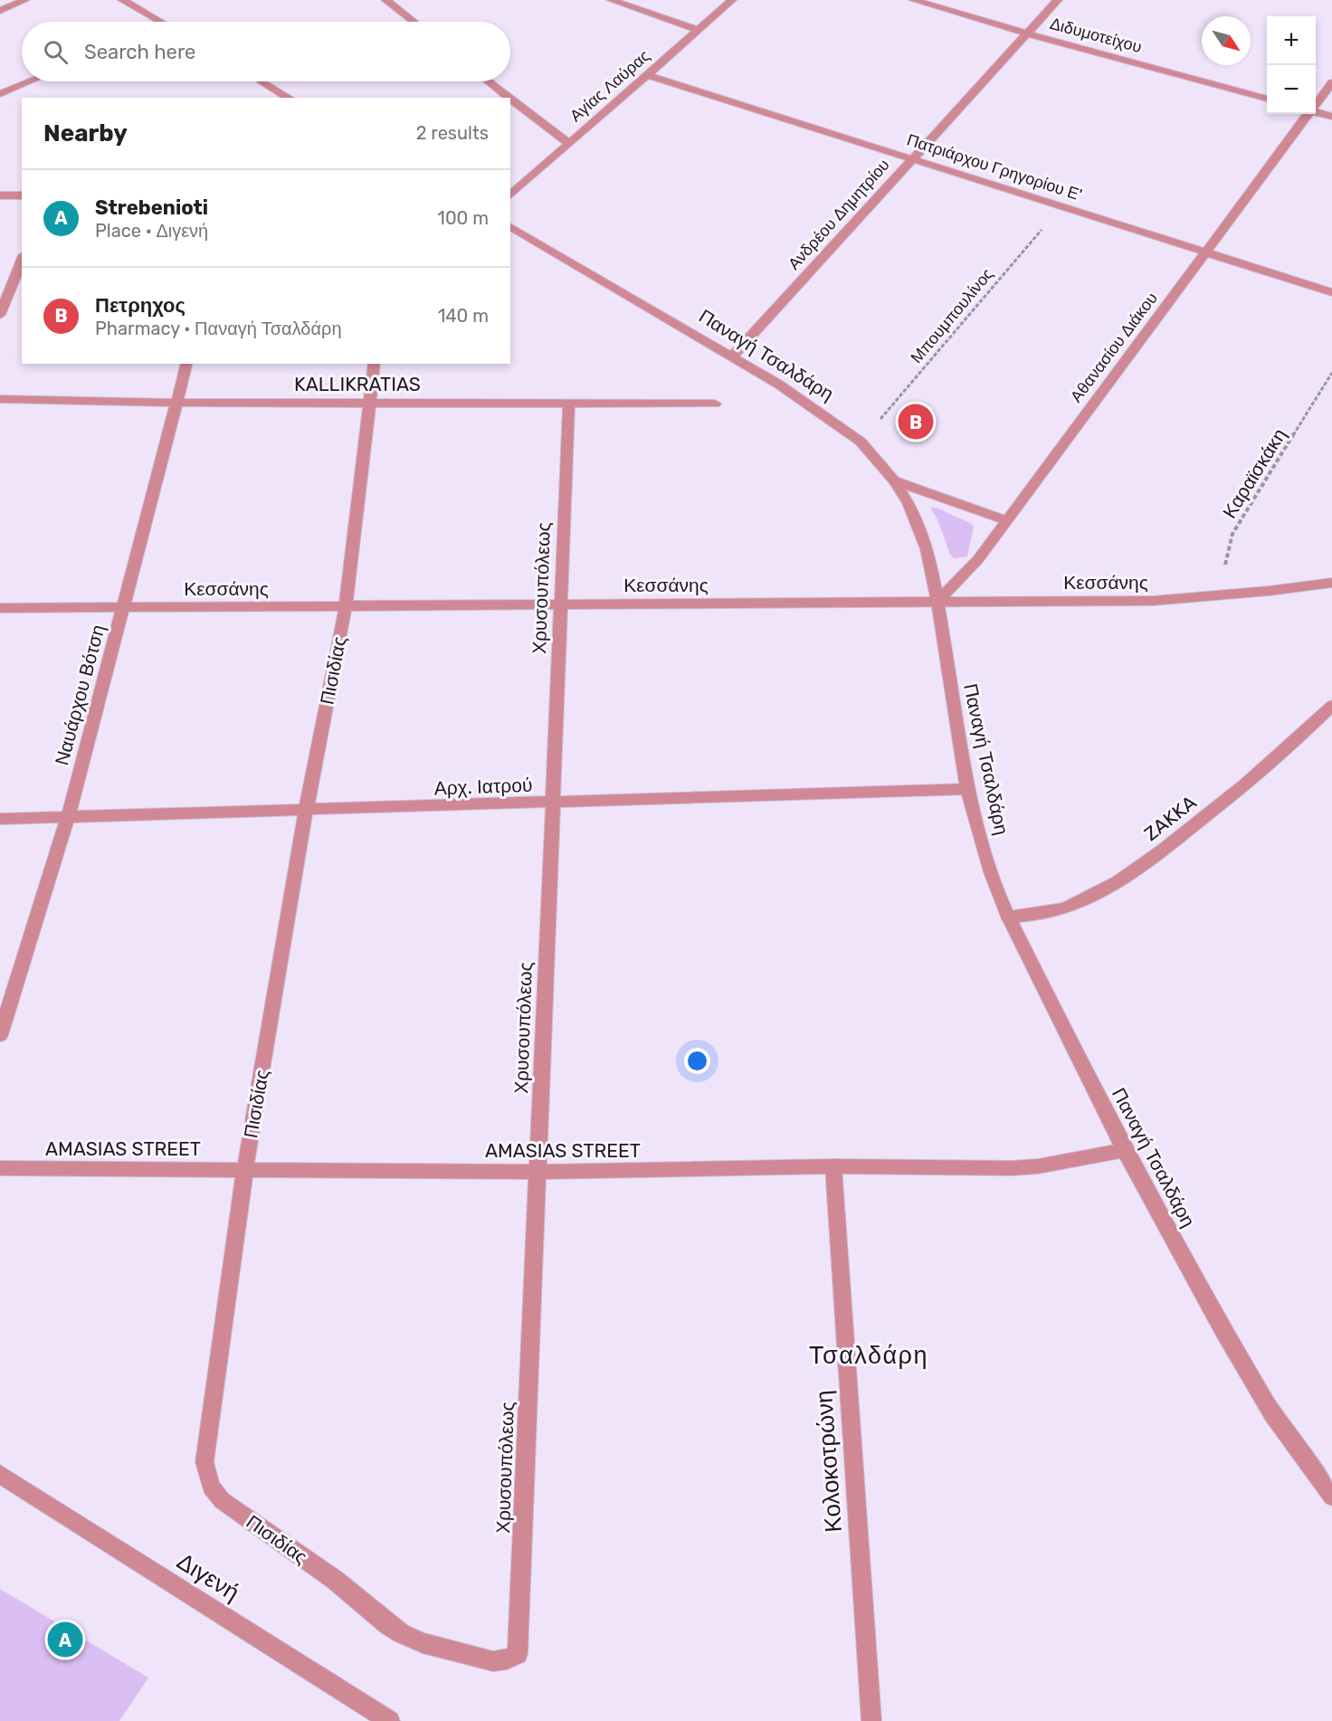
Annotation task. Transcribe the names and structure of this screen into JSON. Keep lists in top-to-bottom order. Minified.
{"streets":{"street":["Διδυμοτείχου","Αγίας Λαύρας","Πατριάρχου Γρηγορίου Ε'","Ανδρέου Δημητρίου","Αθανασίου Διάκου","Παναγή Τσαλδάρη","KALLIKRATIAS","Κεσσάνης","Χρυσουπόλεως","Πισιδίας","Ναυάρχου Βότση","Αρχ. Ιατρού","ZAKKA","AMASIAS STREET","Κολοκοτρώνη","Διγενή"],"path":["Μπουμπουλίνος","Καραϊσκάκη"]},"crossings":[["Διδυμοτείχου","Ανδρέου Δημητρίου"],["Αγίας Λαύρας","Πατριάρχου Γρηγορίου Ε'"],["Πατριάρχου Γρηγορίου Ε'","Ανδρέου Δημητρίου"],["Πατριάρχου Γρηγορίου Ε'","Μπουμπουλίνος"],["Πατριάρχου Γρηγορίου Ε'","Αθανασίου Διάκου"],["Ανδρέου Δημητρίου","Παναγή Τσαλδάρη"],["Μπουμπουλίνος","Παναγή Τσαλδάρη"],["Αθανασίου Διάκου","Παναγή Τσαλδάρη"],["Αθανασίου Διάκου","Κεσσάνης"],["Παναγή Τσαλδάρη","Κεσσάνης"],["Παναγή Τσαλδάρη","Αρχ. Ιατρού"],["Παναγή Τσαλδάρη","ZAKKA"],["Παναγή Τσαλδάρη","AMASIAS STREET"],["KALLIKRATIAS","Χρυσουπόλεως"],["KALLIKRATIAS","Πισιδίας"],["KALLIKRATIAS","Ναυάρχου Βότση"],["Καραϊσκάκη","Κεσσάνης"],["Κεσσάνης","Χρυσουπόλεως"],["Κεσσάνης","Πισιδίας"],["Κεσσάνης","Ναυάρχου Βότση"],["Χρυσουπόλεως","Πισιδίας"],["Χρυσουπόλεως","Αρχ. Ιατρού"],["Χρυσουπόλεως","AMASIAS STREET"],["Πισιδίας","Αρχ. Ιατρού"],["Πισιδίας","AMASIAS STREET"],["Ναυάρχου Βότση","Αρχ. Ιατρού"],["AMASIAS STREET","Κολοκοτρώνη"]],"districts":["Τσαλδάρη"],"north":"bottom right","page":{"map_buttons":["+","−"],"search":"Search here","heading":["Nearby","2 results"],"list":[{"mark":"A","name":"Strebenioti","note":"Place · Διγενή","value":"100 m"},{"mark":"B","name":"Πετρηχος","note":"Pharmacy · Παναγή Τσαλδάρη","value":"140 m"}],"pins":["B","A"]}}
